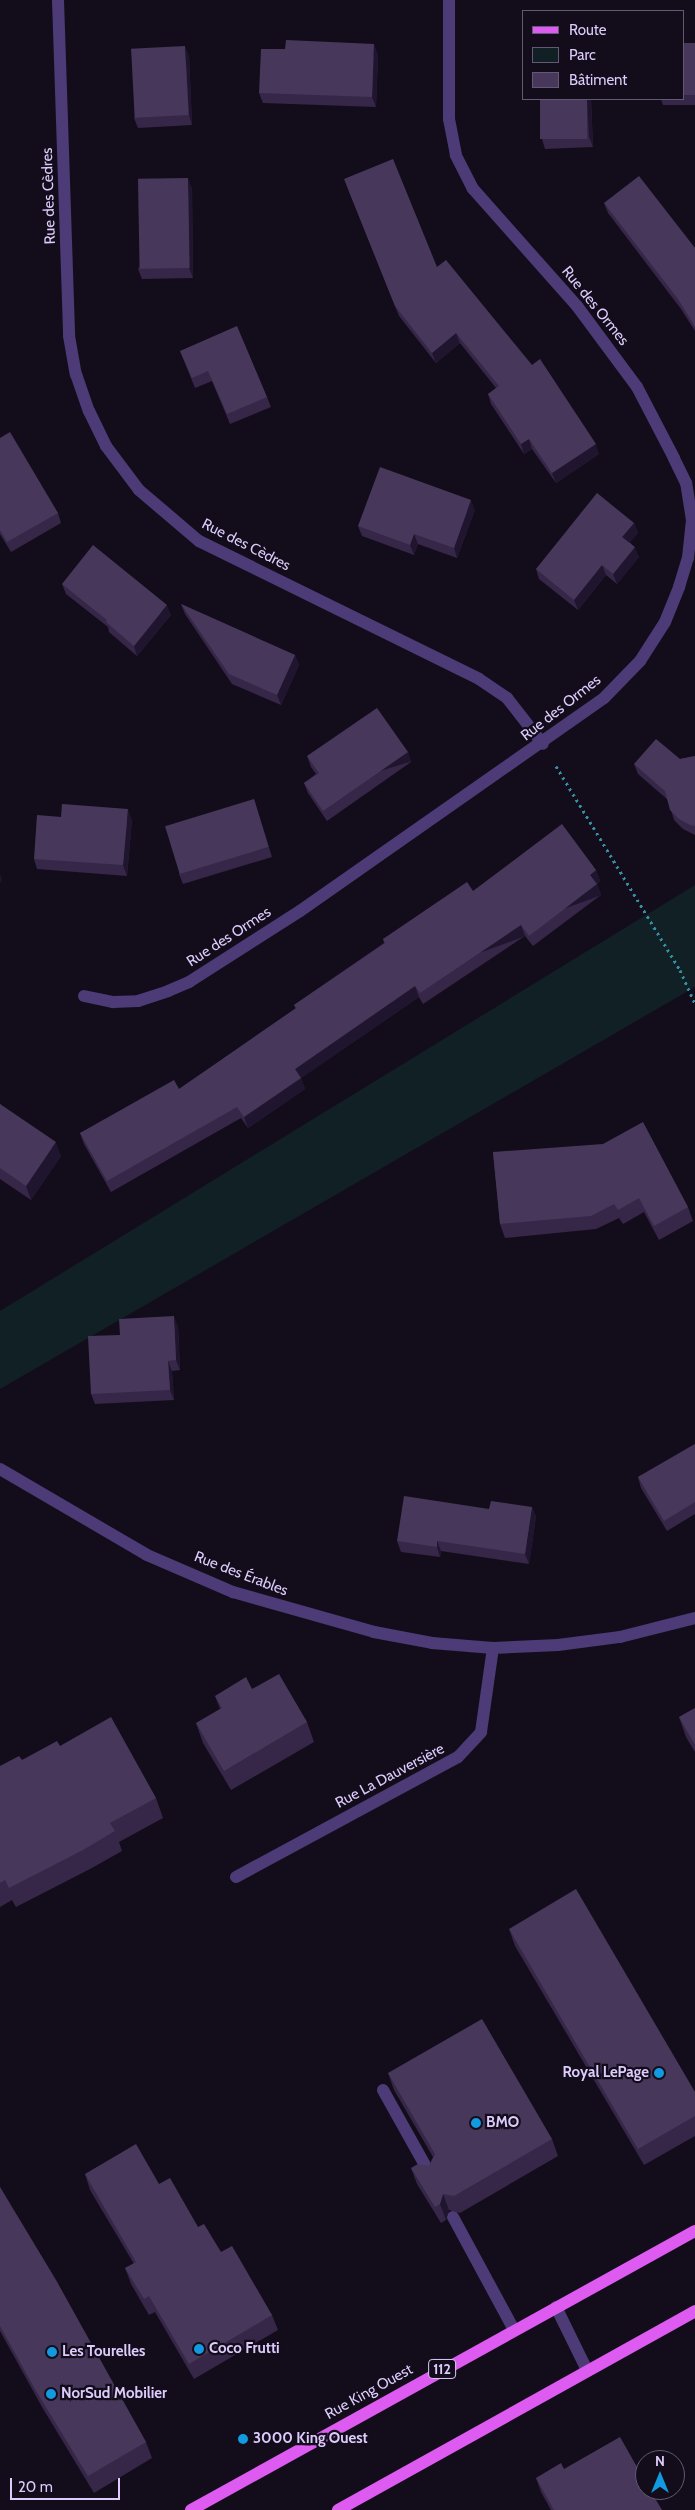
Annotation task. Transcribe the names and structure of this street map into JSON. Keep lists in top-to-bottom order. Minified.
{"streets":{"main road":["112","Rue King Ouest"],"street":["Rue des Cèdres","Rue des Ormes","Rue des Érables","Rue La Dauversière"]},"crossings":[["Rue des Cèdres","Rue des Ormes"],["Rue des Érables","Rue La Dauversière"]],"places":["Royal LePage","BMO","Coco Frutti","Les Tourelles","NorSud Mobilier","3000 King Ouest"],"legend":["Route","Parc","Bâtiment"],"scale_bar":"20 m","north":"top"}
